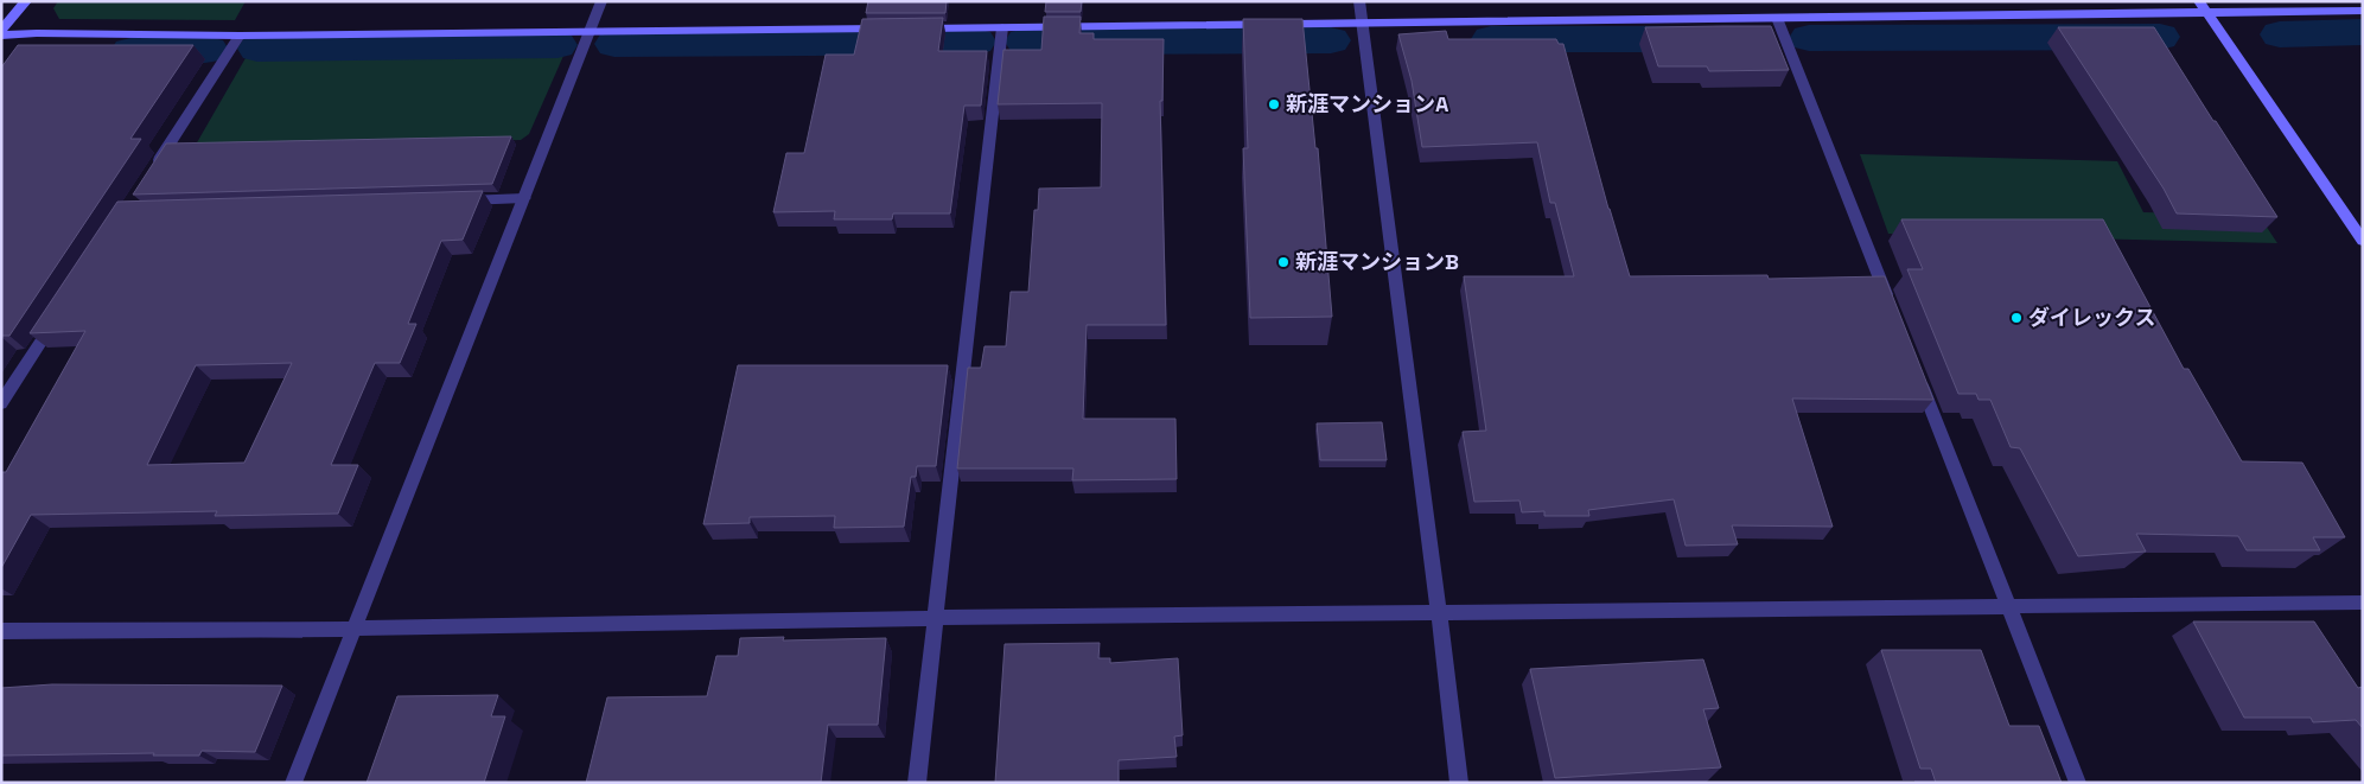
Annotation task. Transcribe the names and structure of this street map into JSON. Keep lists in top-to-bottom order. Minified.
{"places":["新涯マンションA","新涯マンションB","ダイレックス"]}
